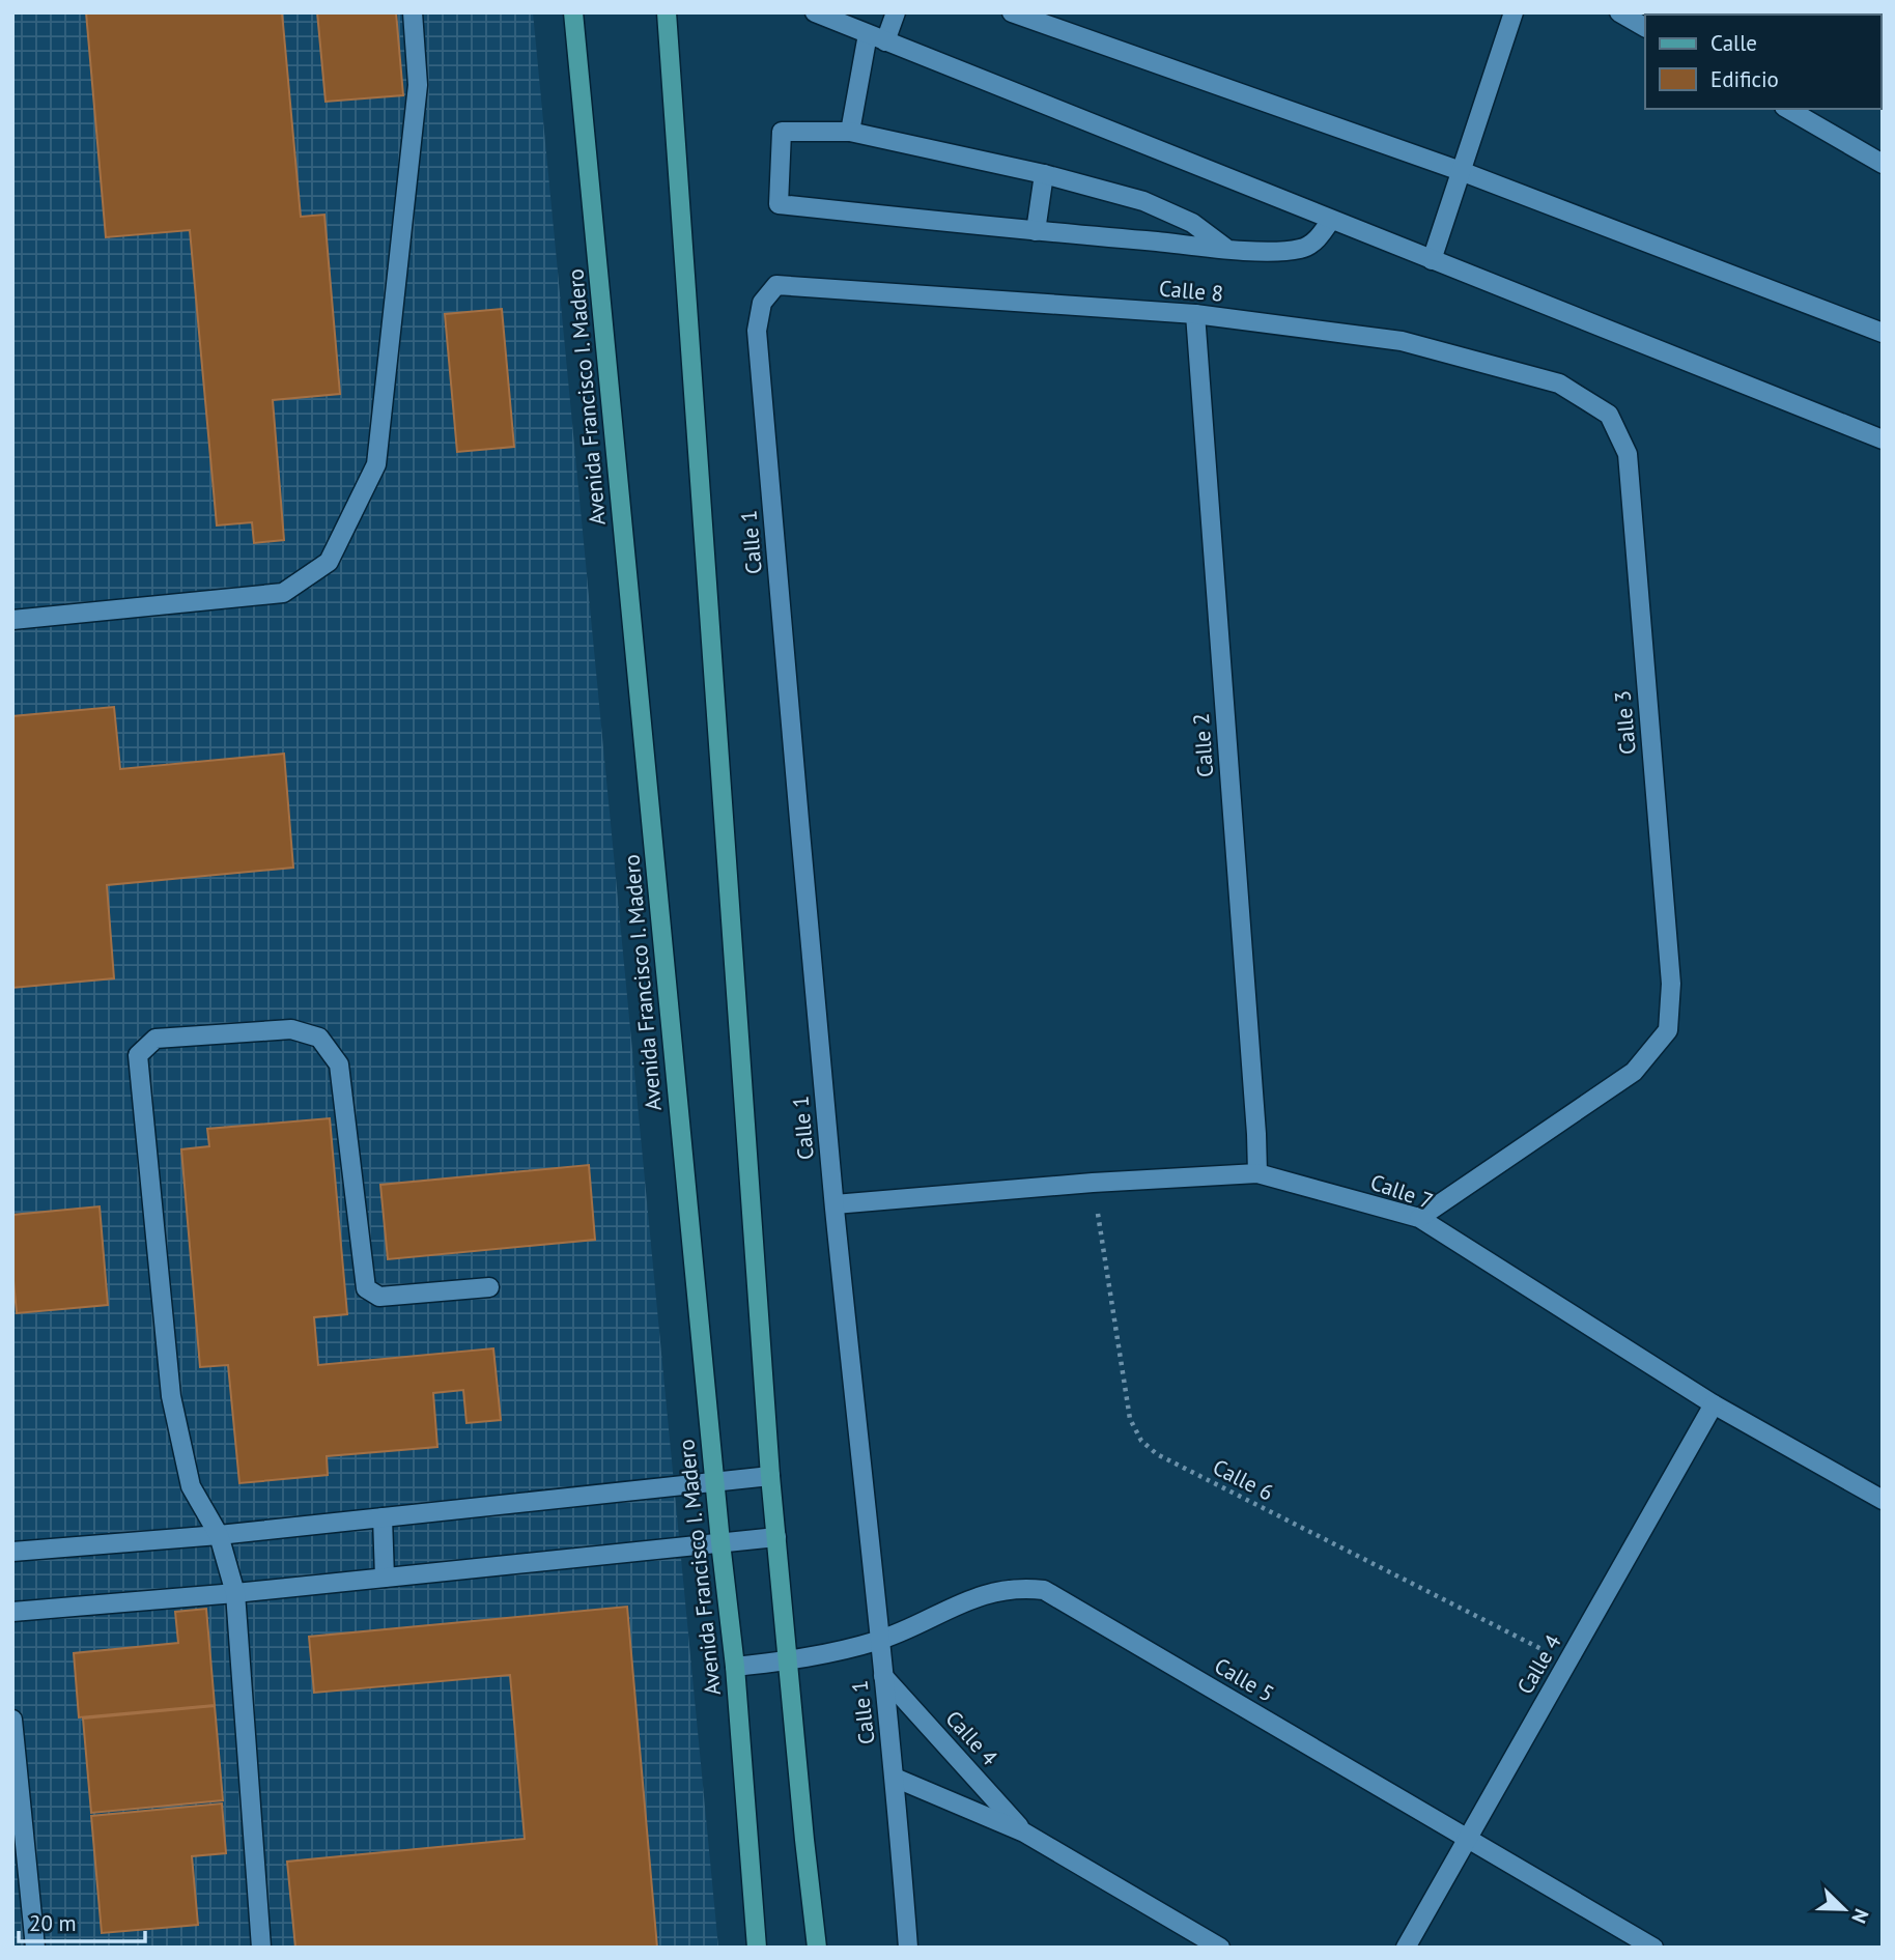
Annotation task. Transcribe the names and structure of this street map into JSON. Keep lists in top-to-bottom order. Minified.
{"streets":{"main road":["Avenida Francisco I. Madero"],"street":["Calle 8","Calle 1","Calle 3","Calle 2","Calle 7","Calle 4","Calle 5"],"path":["Calle 6"]},"crossings":[["Calle 8","Calle 1"],["Calle 8","Calle 3"],["Calle 8","Calle 2"],["Avenida Francisco I. Madero","Calle 5"],["Calle 1","Calle 7"],["Calle 1","Calle 4"],["Calle 1","Calle 5"],["Calle 3","Calle 7"],["Calle 2","Calle 7"],["Calle 7","Calle 6"],["Calle 7","Calle 4"],["Calle 6","Calle 4"],["Calle 4","Calle 5"]],"legend":["Calle","Edificio"],"scale_bar":"20 m","north":"bottom right"}
